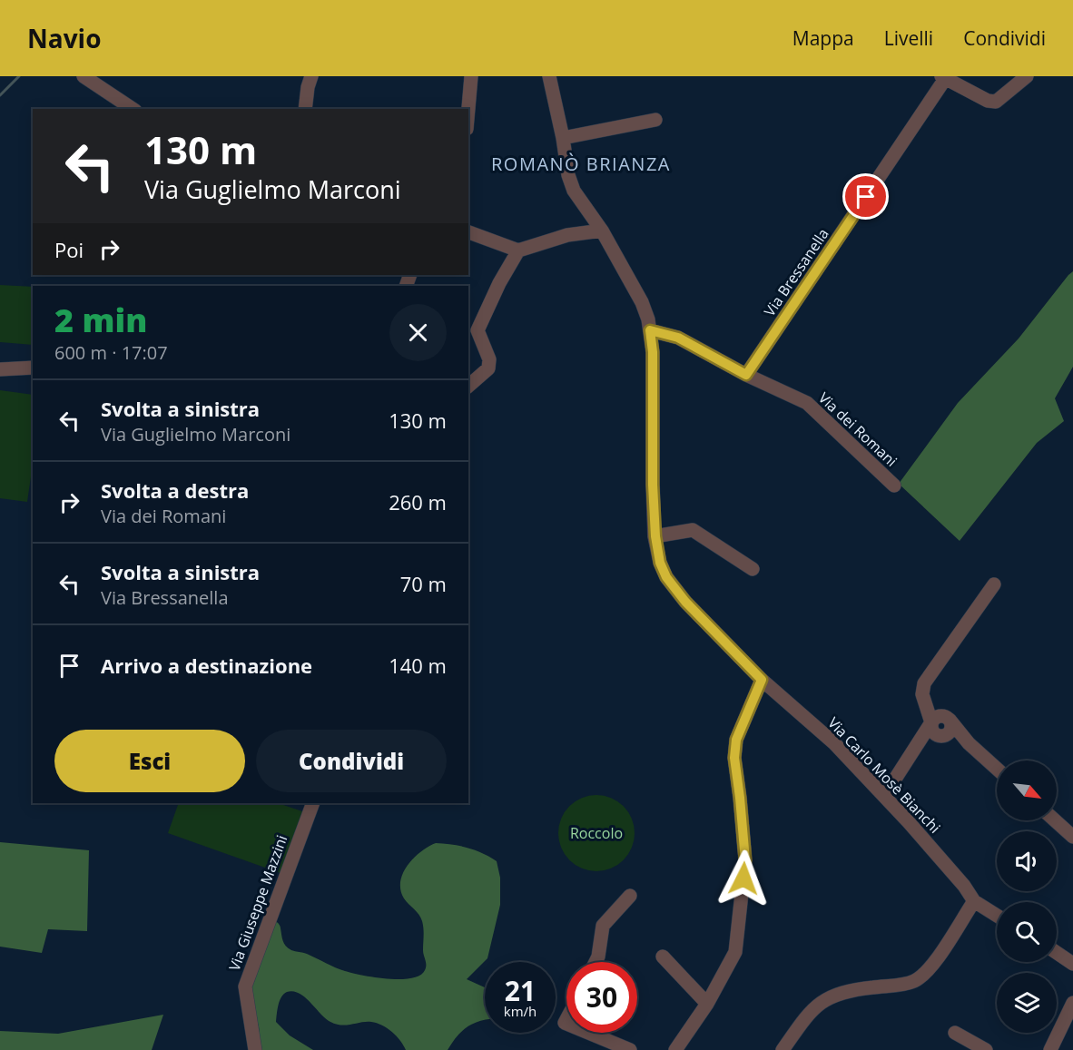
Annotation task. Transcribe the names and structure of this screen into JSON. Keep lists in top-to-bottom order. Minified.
{"streets":{"street":["Via Bressanella","Via dei Romani","Via Carlo Mosè Bianchi","Via Giuseppe Mazzini"]},"crossings":[["Via Bressanella","Via dei Romani"],["Via dei Romani","Via Carlo Mosè Bianchi"]],"districts":["ROMANÒ BRIANZA"],"parks":["Roccolo"],"north":"bottom right","page":{"header":"Navio","nav":["Mappa","Livelli","Condividi"],"turn":["130 m","Via Guglielmo Marconi"],"then":"Poi","heading":["2 min","600 m · 17:07"],"list":[{"name":"Svolta a sinistra","note":"Via Guglielmo Marconi","value":"130 m"},{"name":"Svolta a destra","note":"Via dei Romani","value":"260 m"},{"name":"Svolta a sinistra","note":"Via Bressanella","value":"70 m"},{"name":"Arrivo a destinazione","value":"140 m"}],"buttons":["Esci","Condividi"],"speed":"21 km/h","limit":"30"}}
